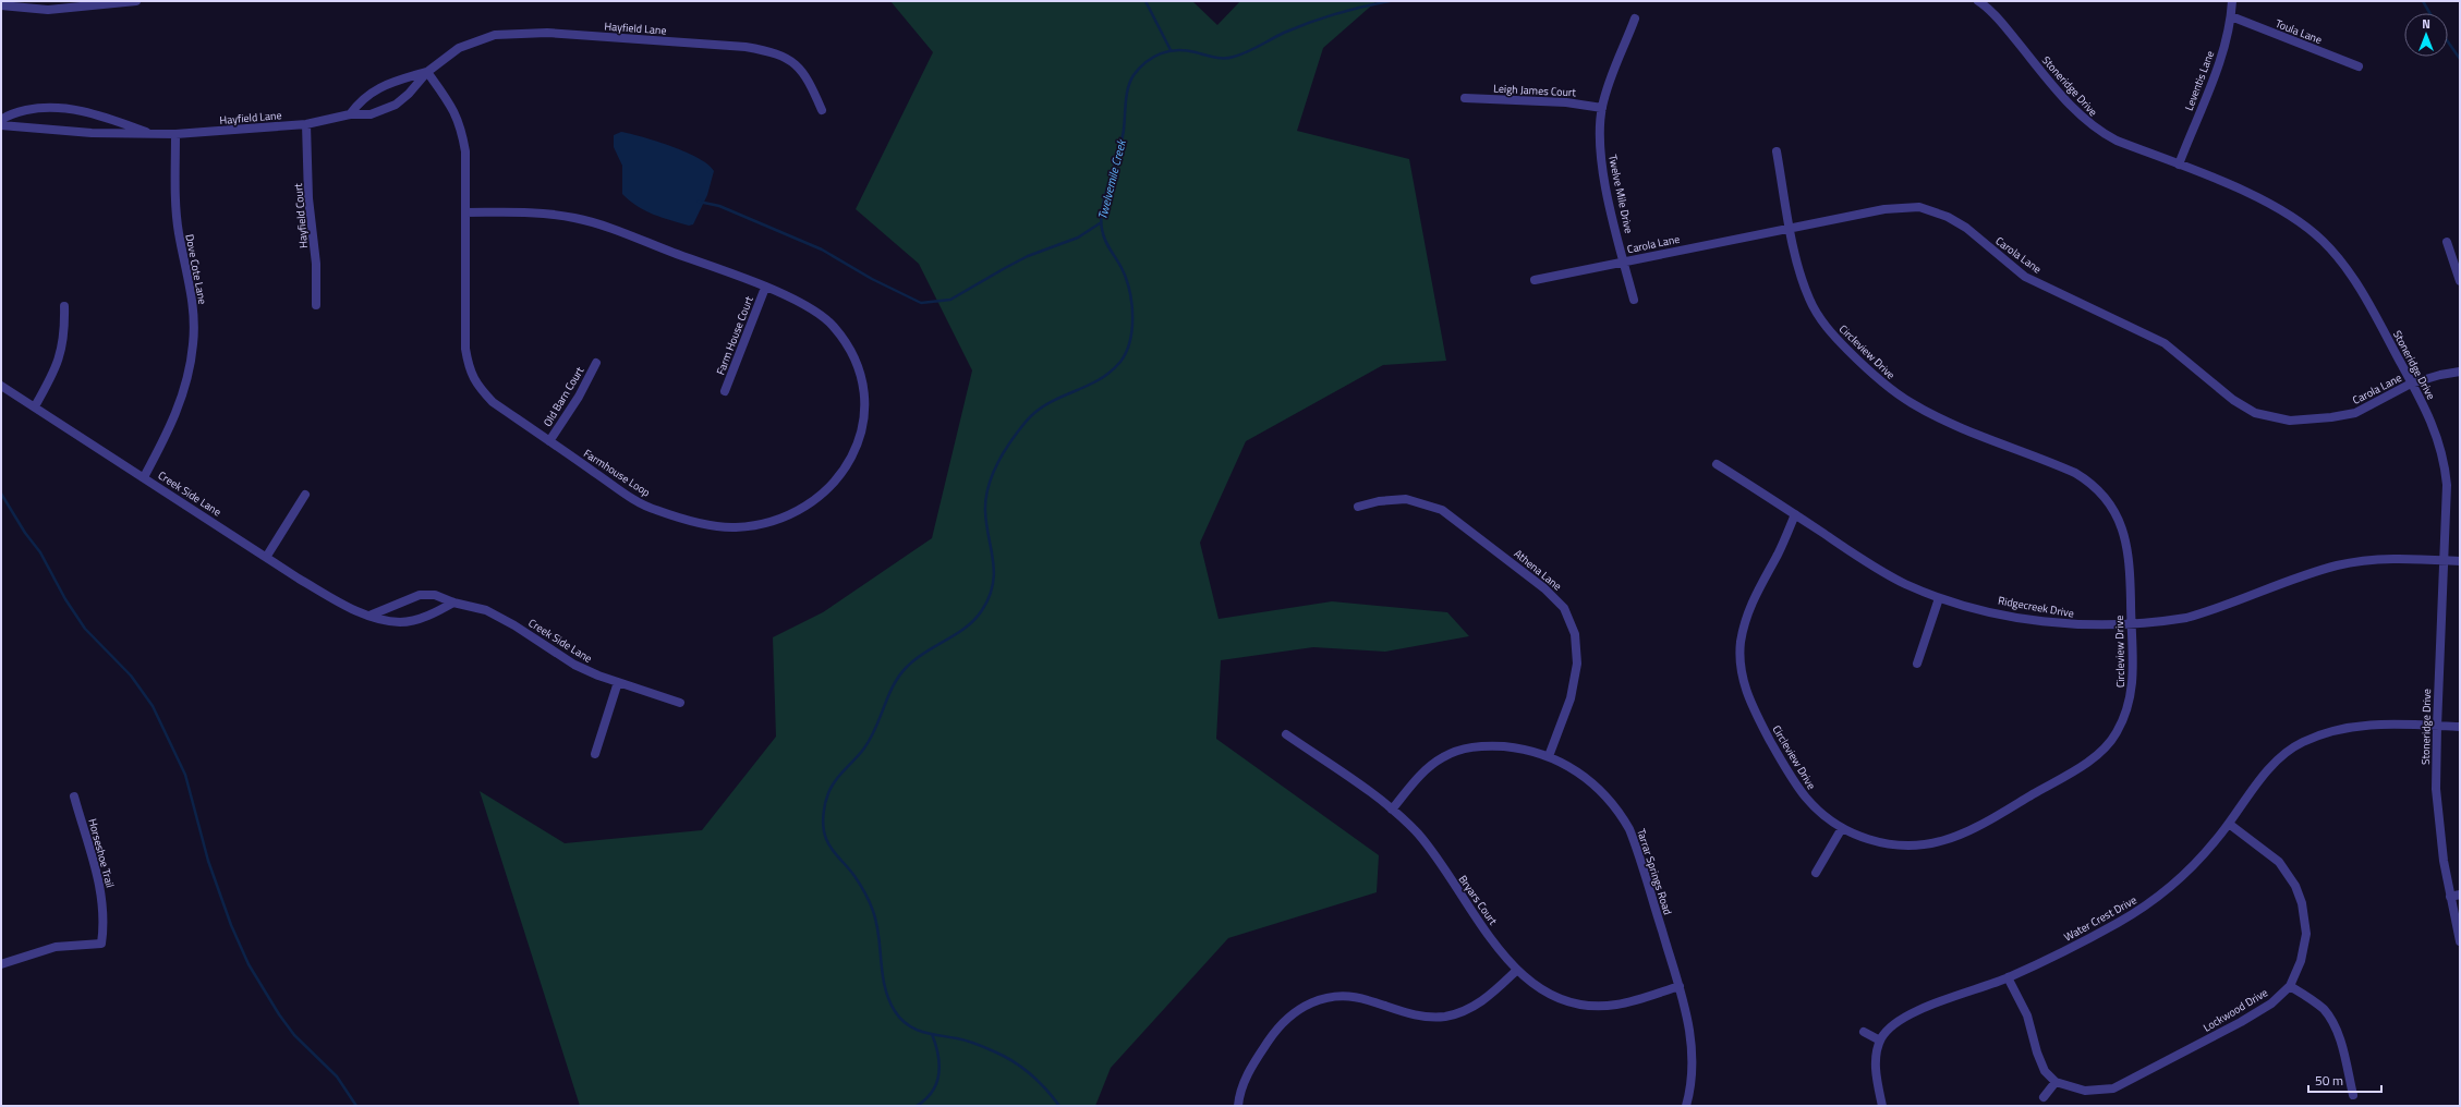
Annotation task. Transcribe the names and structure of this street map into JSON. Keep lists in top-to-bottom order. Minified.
{"streets":{"street":["Hayfield Lane","Toula Lane","Leventis Lane","Stoneridge Drive","Leigh James Court","Twelve Mile Drive","Hayfield Court","Carola Lane","Dove Cote Lane","Farm House Court","Circleview Drive","Old Barn Court","Farmhouse Loop","Creek Side Lane","Athena Lane","Ridgecreek Drive","Horseshoe Trail","Tarrar Springs Road","Bryars Court","Water Crest Drive","Lockwood Drive"]},"crossings":[["Hayfield Lane","Hayfield Court"],["Hayfield Lane","Dove Cote Lane"],["Hayfield Lane","Farmhouse Loop"],["Toula Lane","Leventis Lane"],["Leventis Lane","Stoneridge Drive"],["Stoneridge Drive","Carola Lane"],["Stoneridge Drive","Ridgecreek Drive"],["Stoneridge Drive","Water Crest Drive"],["Leigh James Court","Twelve Mile Drive"],["Twelve Mile Drive","Carola Lane"],["Carola Lane","Circleview Drive"],["Dove Cote Lane","Creek Side Lane"],["Farm House Court","Farmhouse Loop"],["Circleview Drive","Ridgecreek Drive"],["Old Barn Court","Farmhouse Loop"],["Athena Lane","Tarrar Springs Road"],["Tarrar Springs Road","Bryars Court"],["Water Crest Drive","Lockwood Drive"]],"water":["Twelvemile Creek"],"scale_bar":"50 m","north":"top"}
